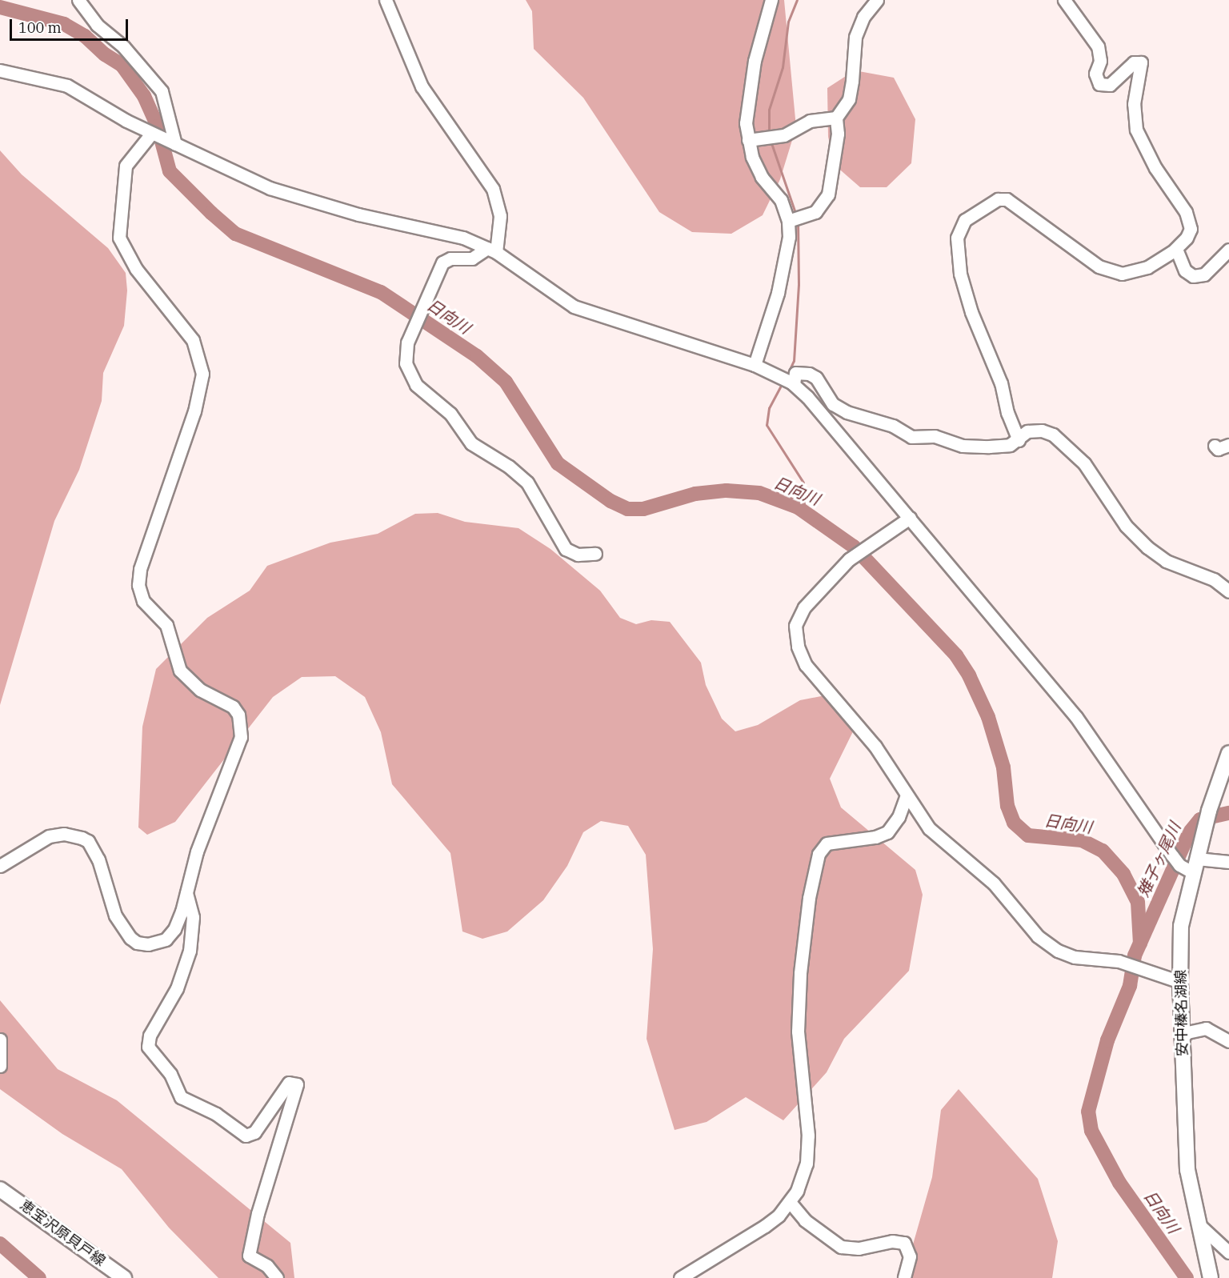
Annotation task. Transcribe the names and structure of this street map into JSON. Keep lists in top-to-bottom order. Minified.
{"streets":{"main road":["安中榛名湖線","恵宝沢原貝戸線"]},"water":["日向川","雉子ヶ尾川"],"scale_bar":"100 m"}
